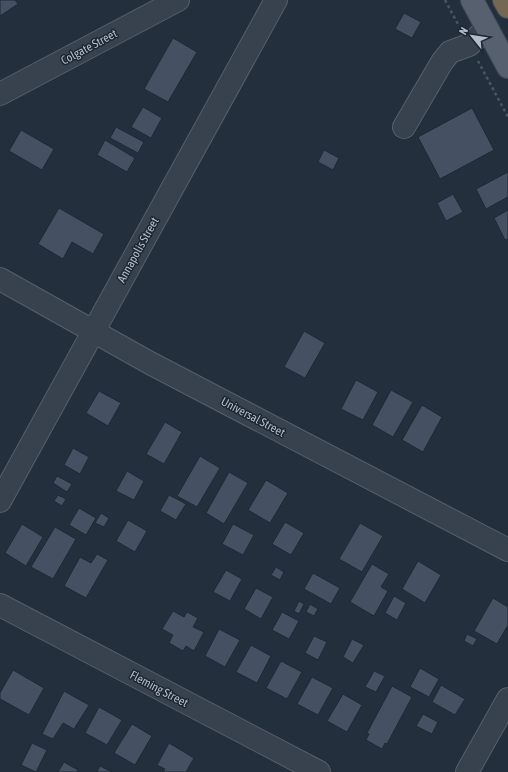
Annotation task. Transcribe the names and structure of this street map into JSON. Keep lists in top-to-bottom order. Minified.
{"streets":{"street":["Colgate Street","Annapolis Street","Universal Street","Fleming Street"]},"crossings":[["Annapolis Street","Universal Street"]],"north":"top left"}
